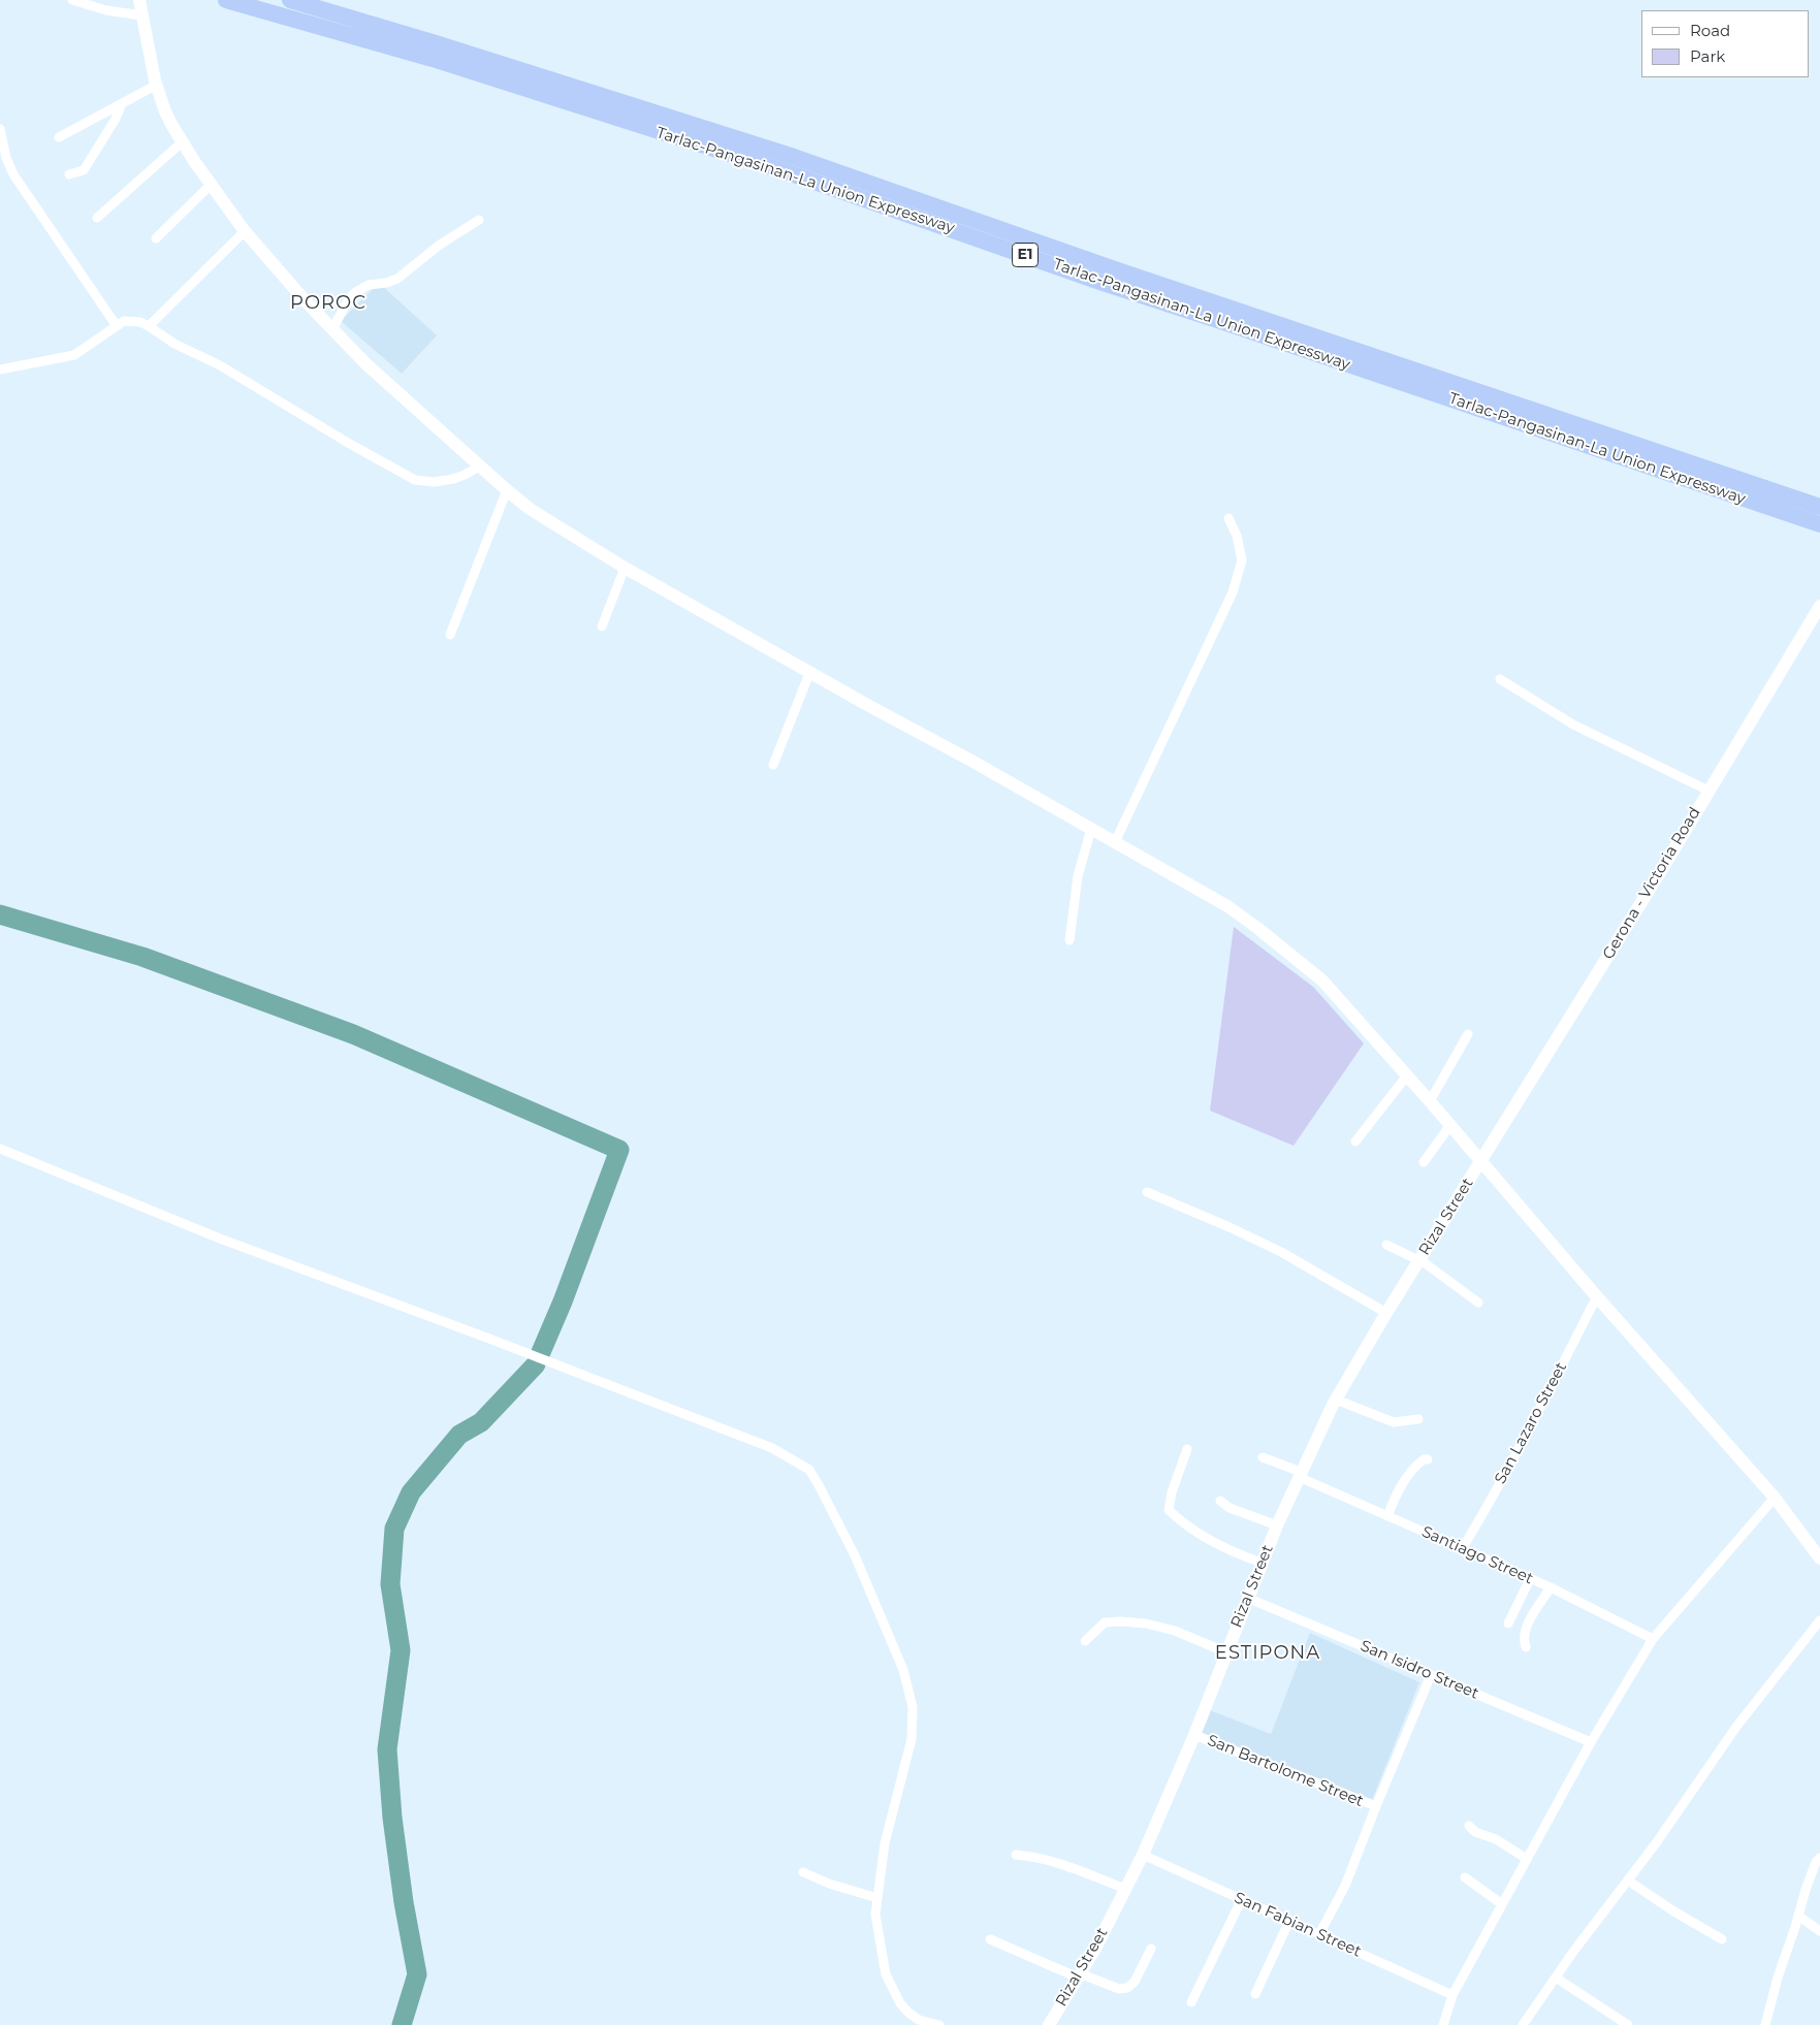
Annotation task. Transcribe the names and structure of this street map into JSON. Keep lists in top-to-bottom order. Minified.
{"streets":{"highway":["Tarlac-Pangasinan-La Union Expressway","E1"],"street":["Gerona - Victoria Road","Rizal Street","San Lazaro Street","Santiago Street","San Isidro Street","San Bartolome Street","San Fabian Street"]},"crossings":[["Gerona - Victoria Road","Rizal Street"],["Rizal Street","Santiago Street"],["Rizal Street","San Isidro Street"],["Rizal Street","San Bartolome Street"],["Rizal Street","San Fabian Street"],["San Lazaro Street","Santiago Street"]],"districts":["POROC","ESTIPONA"],"legend":["Road","Park"]}
